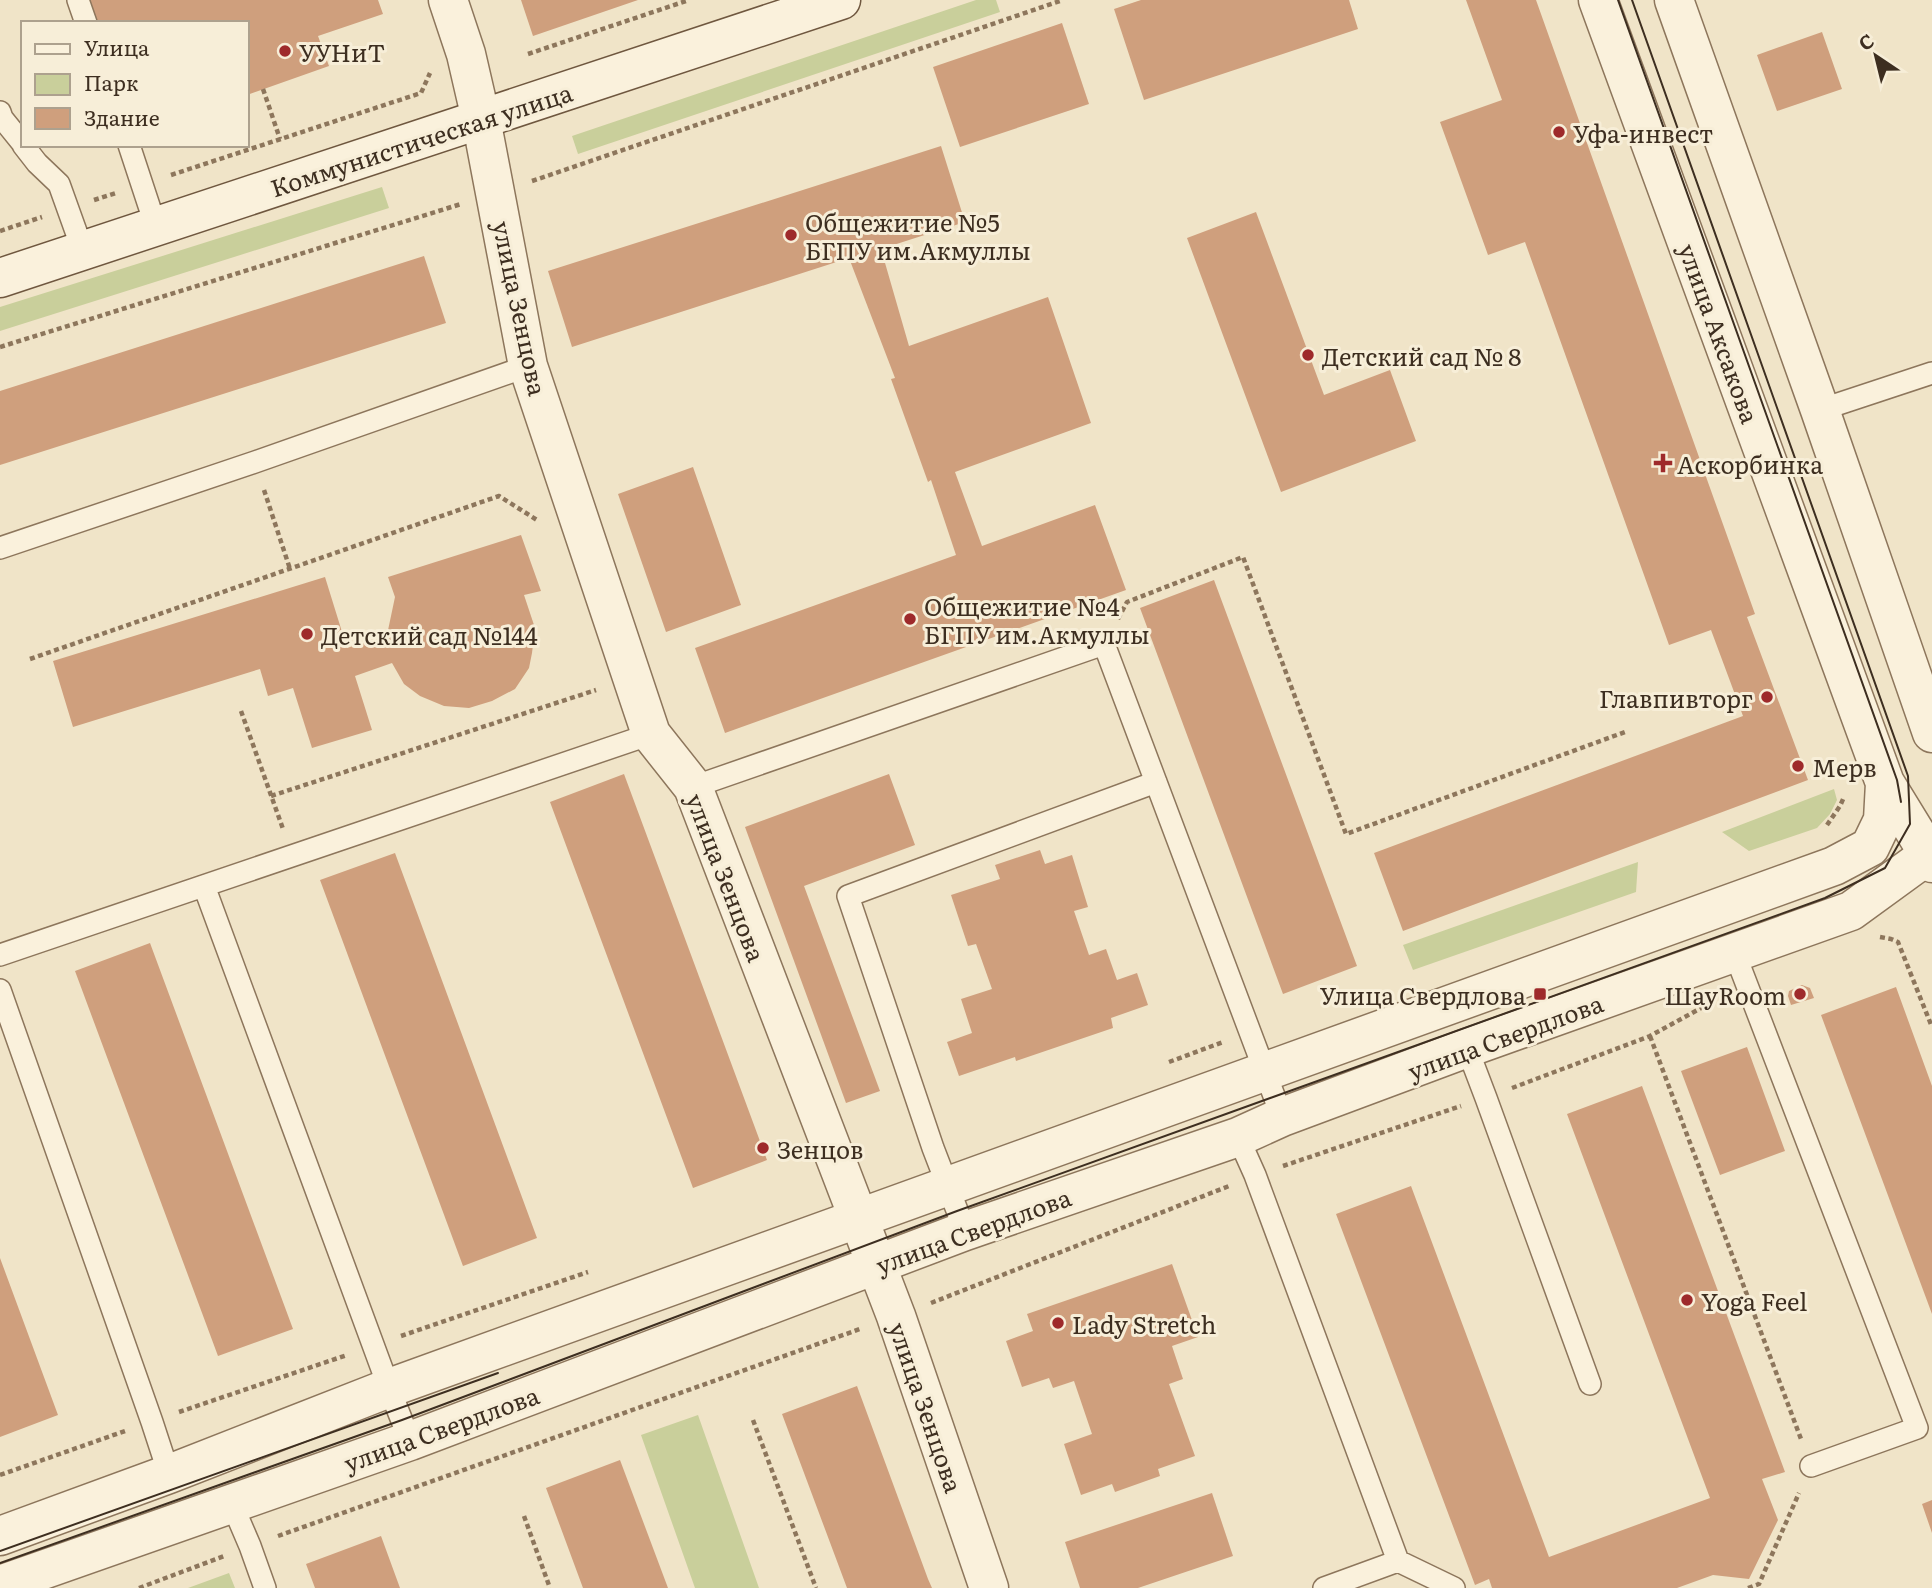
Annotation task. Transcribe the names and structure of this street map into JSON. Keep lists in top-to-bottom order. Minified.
{"streets":{"street":["Коммунистическая улица","улица Зенцова","улица Аксакова","улица Свердлова"]},"crossings":[["Коммунистическая улица","улица Зенцова"],["улица Зенцова","улица Свердлова"],["улица Аксакова","улица Свердлова"]],"places":{"other":["УУНиТ","Уфа-инвест","Общежитие №5 БГПУ им.Акмуллы","Детский сад № 8","Общежитие №4 БГПУ им.Акмуллы","Детский сад №144","Главпивторг","Мерв","ШауRoom","Зенцов","Yoga Feel","Lady Stretch"],"health":["Аскорбинка"],"transit":["Улица Свердлова"]},"legend":["Улица","Парк","Здание"],"north":"top left"}
